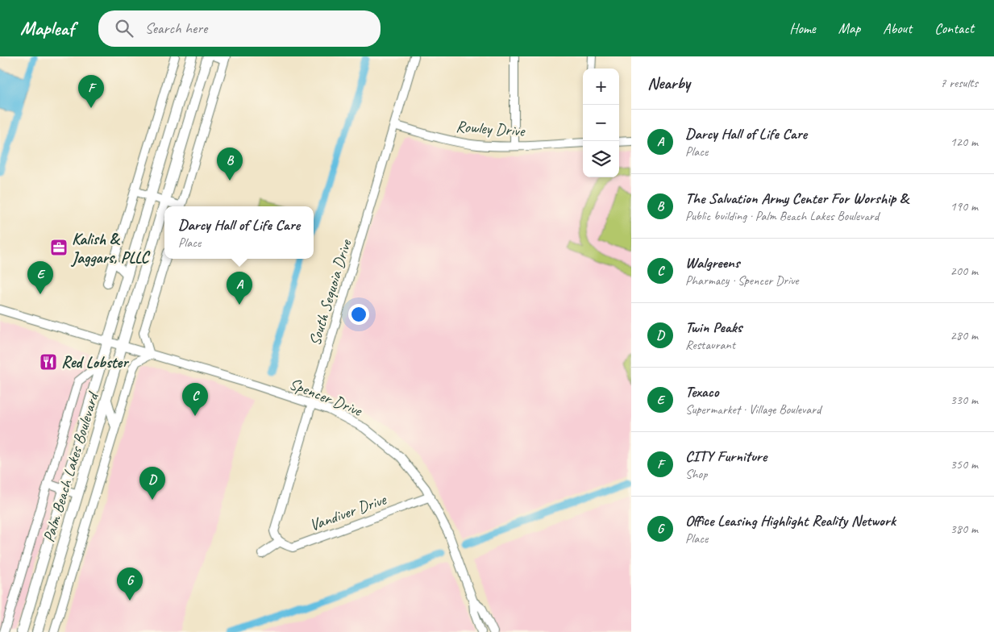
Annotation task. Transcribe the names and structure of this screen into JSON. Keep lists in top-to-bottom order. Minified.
{"streets":{"main road":["Palm Beach Lakes Boulevard"],"street":["Rowley Drive","South Sequoia Drive","Spencer Drive","Vandiver Drive"]},"crossings":[["Rowley Drive","South Sequoia Drive"],["South Sequoia Drive","Spencer Drive"],["South Sequoia Drive","Vandiver Drive"],["Spencer Drive","Palm Beach Lakes Boulevard"],["Spencer Drive","Vandiver Drive"]],"places":{"office":["Kalish & Jaggars, PLLC"],"restaurant":["Red Lobster"]},"page":{"header":"Mapleaf","search":"Search here","nav":["Home","Map","About","Contact"],"heading":["Nearby","7 results"],"map_buttons":["+","−"],"pins":["F","B","E","A","C","D","G"],"list":[{"mark":"A","name":"Darcy Hall of Life Care","note":"Place","value":"120 m"},{"mark":"B","name":"The Salvation Army Center For Worship &","note":"Public building · Palm Beach Lakes Boulevard","value":"190 m"},{"mark":"C","name":"Walgreens","note":"Pharmacy · Spencer Drive","value":"200 m"},{"mark":"D","name":"Twin Peaks","note":"Restaurant","value":"280 m"},{"mark":"E","name":"Texaco","note":"Supermarket · Village Boulevard","value":"330 m"},{"mark":"F","name":"CITY Furniture","note":"Shop","value":"350 m"},{"mark":"G","name":"Office Leasing Highlight Reality Network","note":"Place","value":"380 m"}],"popup":["Darcy Hall of Life Care","Place"]}}
